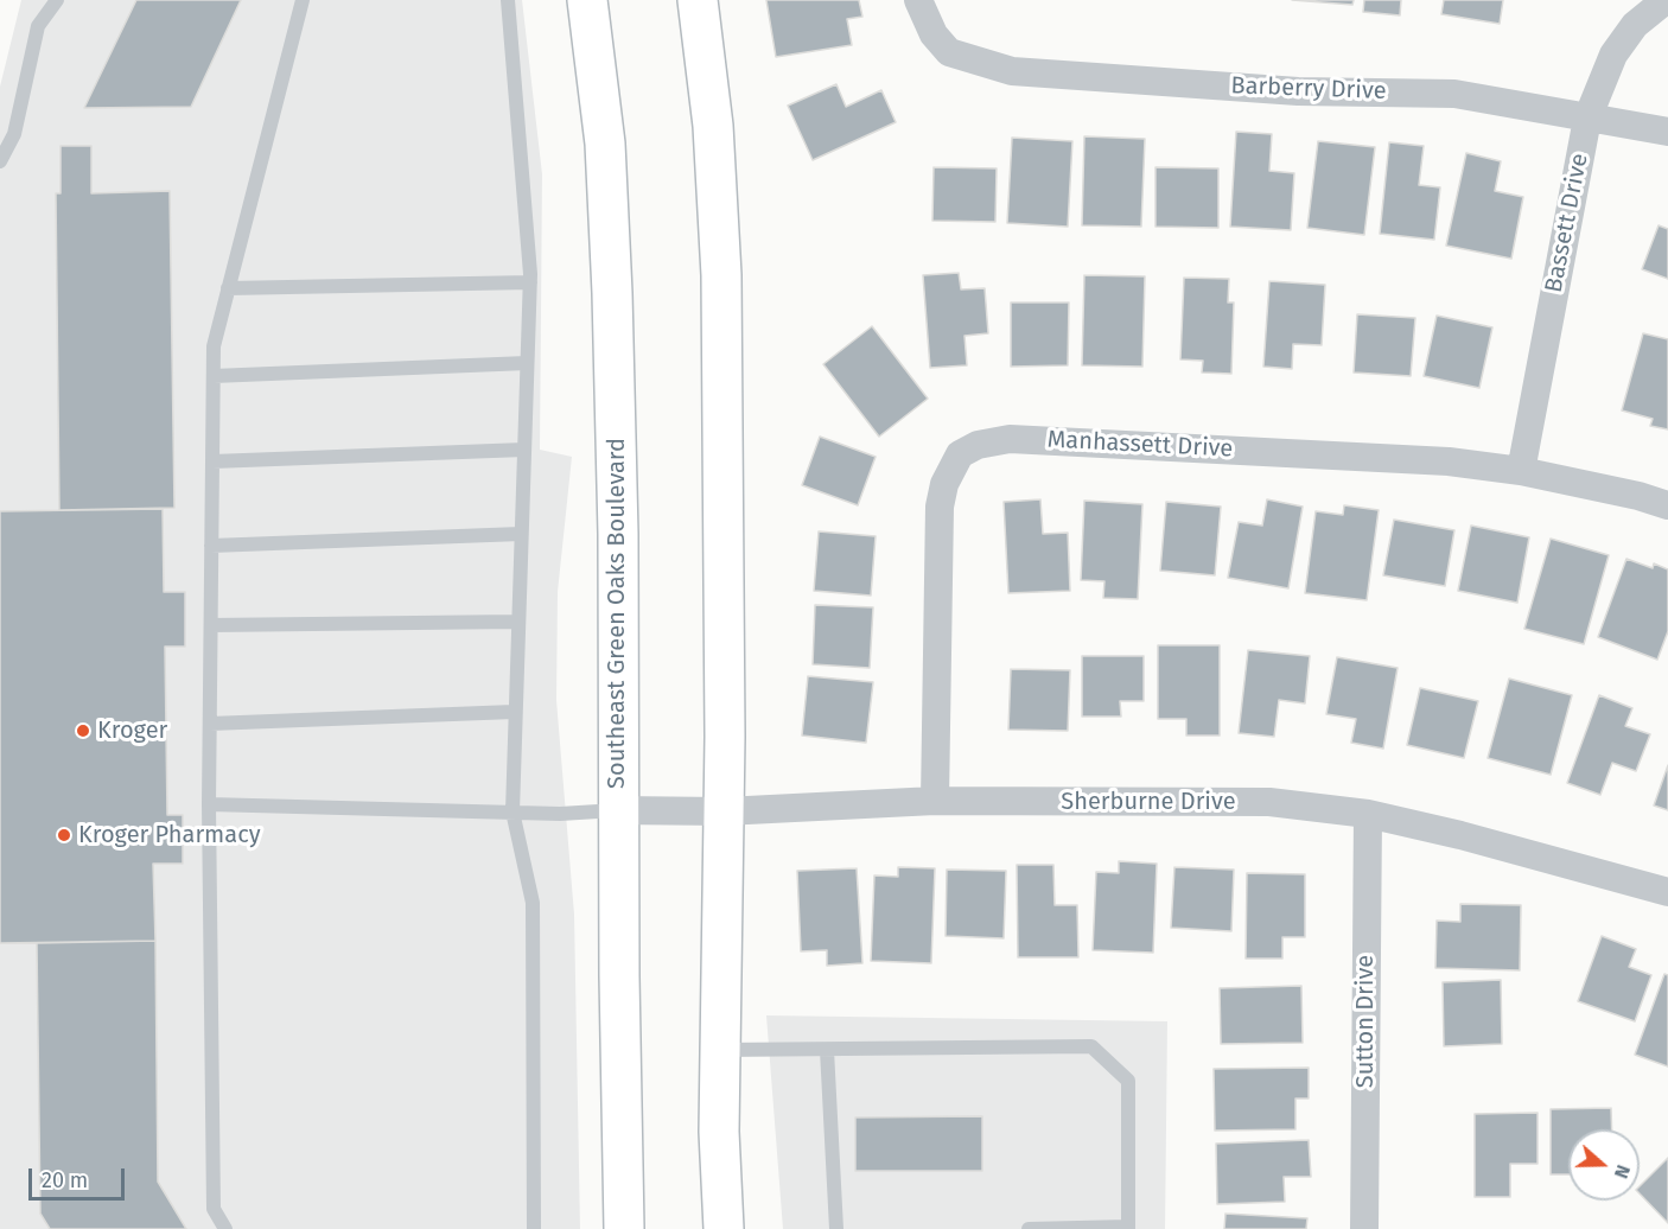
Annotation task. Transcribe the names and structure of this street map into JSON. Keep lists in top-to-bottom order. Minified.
{"streets":{"main road":["Southeast Green Oaks Boulevard"],"street":["Barberry Drive","Bassett Drive","Manhassett Drive","Sherburne Drive","Sutton Drive"]},"crossings":[["Barberry Drive","Bassett Drive"],["Bassett Drive","Manhassett Drive"],["Manhassett Drive","Sherburne Drive"],["Southeast Green Oaks Boulevard","Sherburne Drive"],["Sherburne Drive","Sutton Drive"]],"places":["Kroger","Kroger Pharmacy"],"scale_bar":"20 m","north":"right"}
